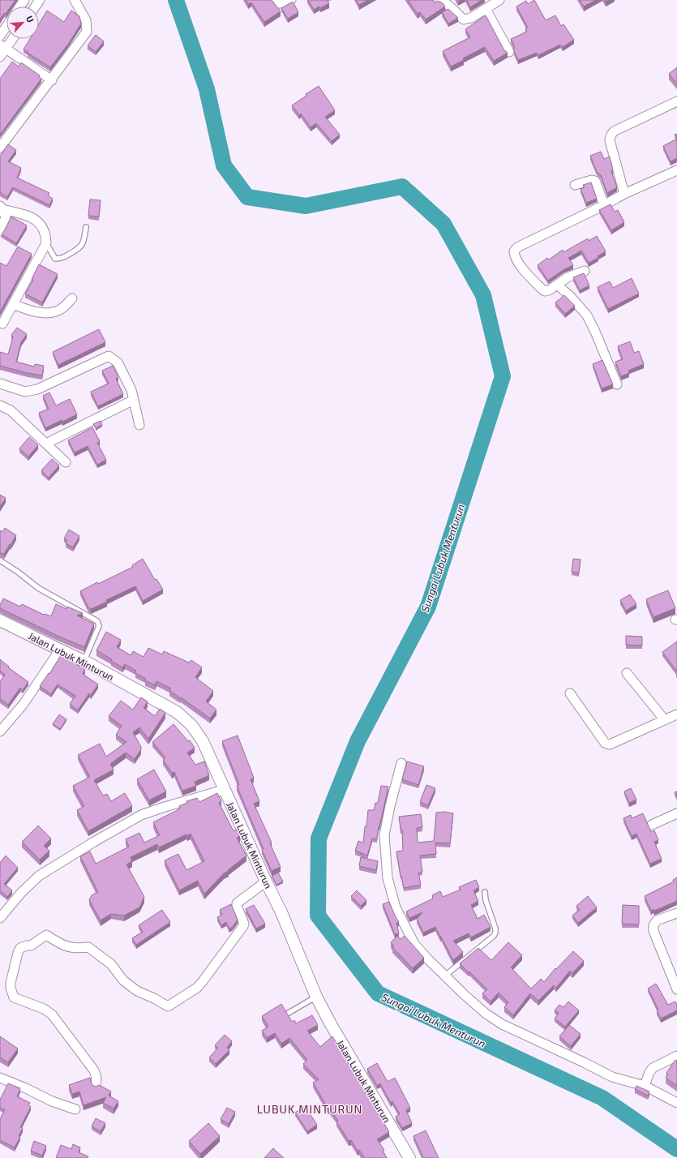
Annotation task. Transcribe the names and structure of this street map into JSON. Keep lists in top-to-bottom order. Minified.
{"streets":{"street":["Jalan Lubuk Minturun"]},"districts":["LUBUK MINTURUN"],"water":["Sungai Lubuk Menturun"],"north":"top right"}
